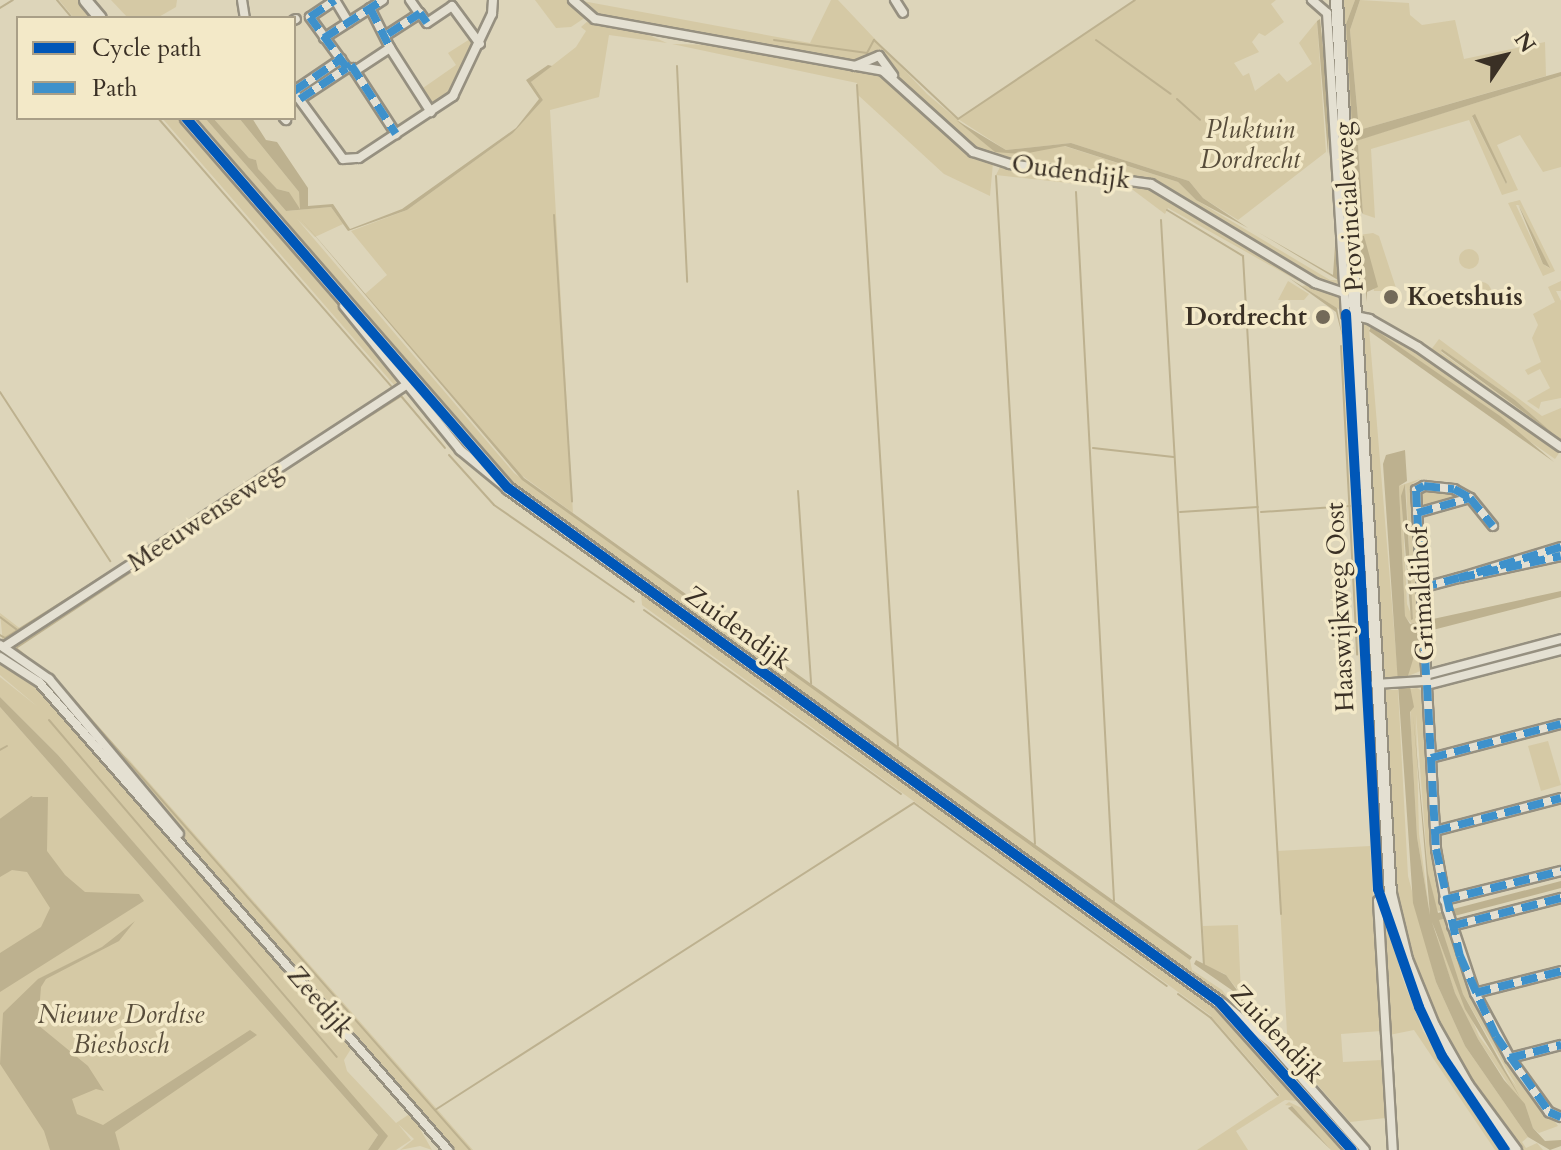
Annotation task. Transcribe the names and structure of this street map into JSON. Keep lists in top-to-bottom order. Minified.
{"streets":{"street":["Oudendijk","Provincialeweg","Meeuwenseweg","Grimaldihof","Zuidendijk","Zeedijk"],"cycle path":["Haaswijkweg Oost"]},"crossings":[["Oudendijk","Provincialeweg"],["Meeuwenseweg","Zeedijk"]],"parks":["Pluktuin Dordrecht","Nieuwe Dordtse Biesbosch"],"places":["Koetshuis","Dordrecht"],"legend":["Cycle path","Path"],"north":"top right"}
